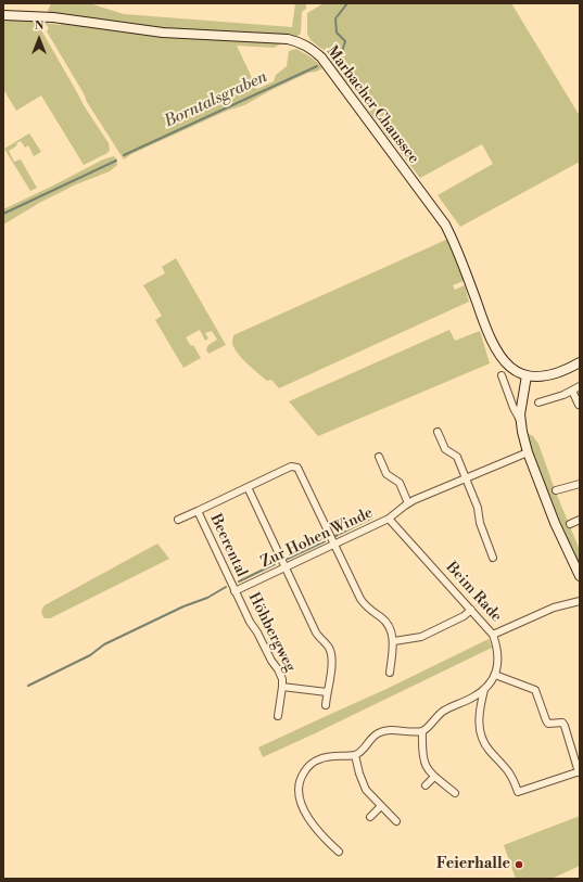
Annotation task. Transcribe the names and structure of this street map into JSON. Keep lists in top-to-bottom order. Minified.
{"streets":{"street":["Marbacher Chaussee","Zur Hohen Winde","Beerental","Beim Rade","Höhbergweg"]},"crossings":[["Zur Hohen Winde","Beerental"],["Zur Hohen Winde","Beim Rade"],["Zur Hohen Winde","Höhbergweg"],["Beerental","Höhbergweg"]],"water":["Borntalsgraben"],"places":["Feierhalle"],"north":"top"}
